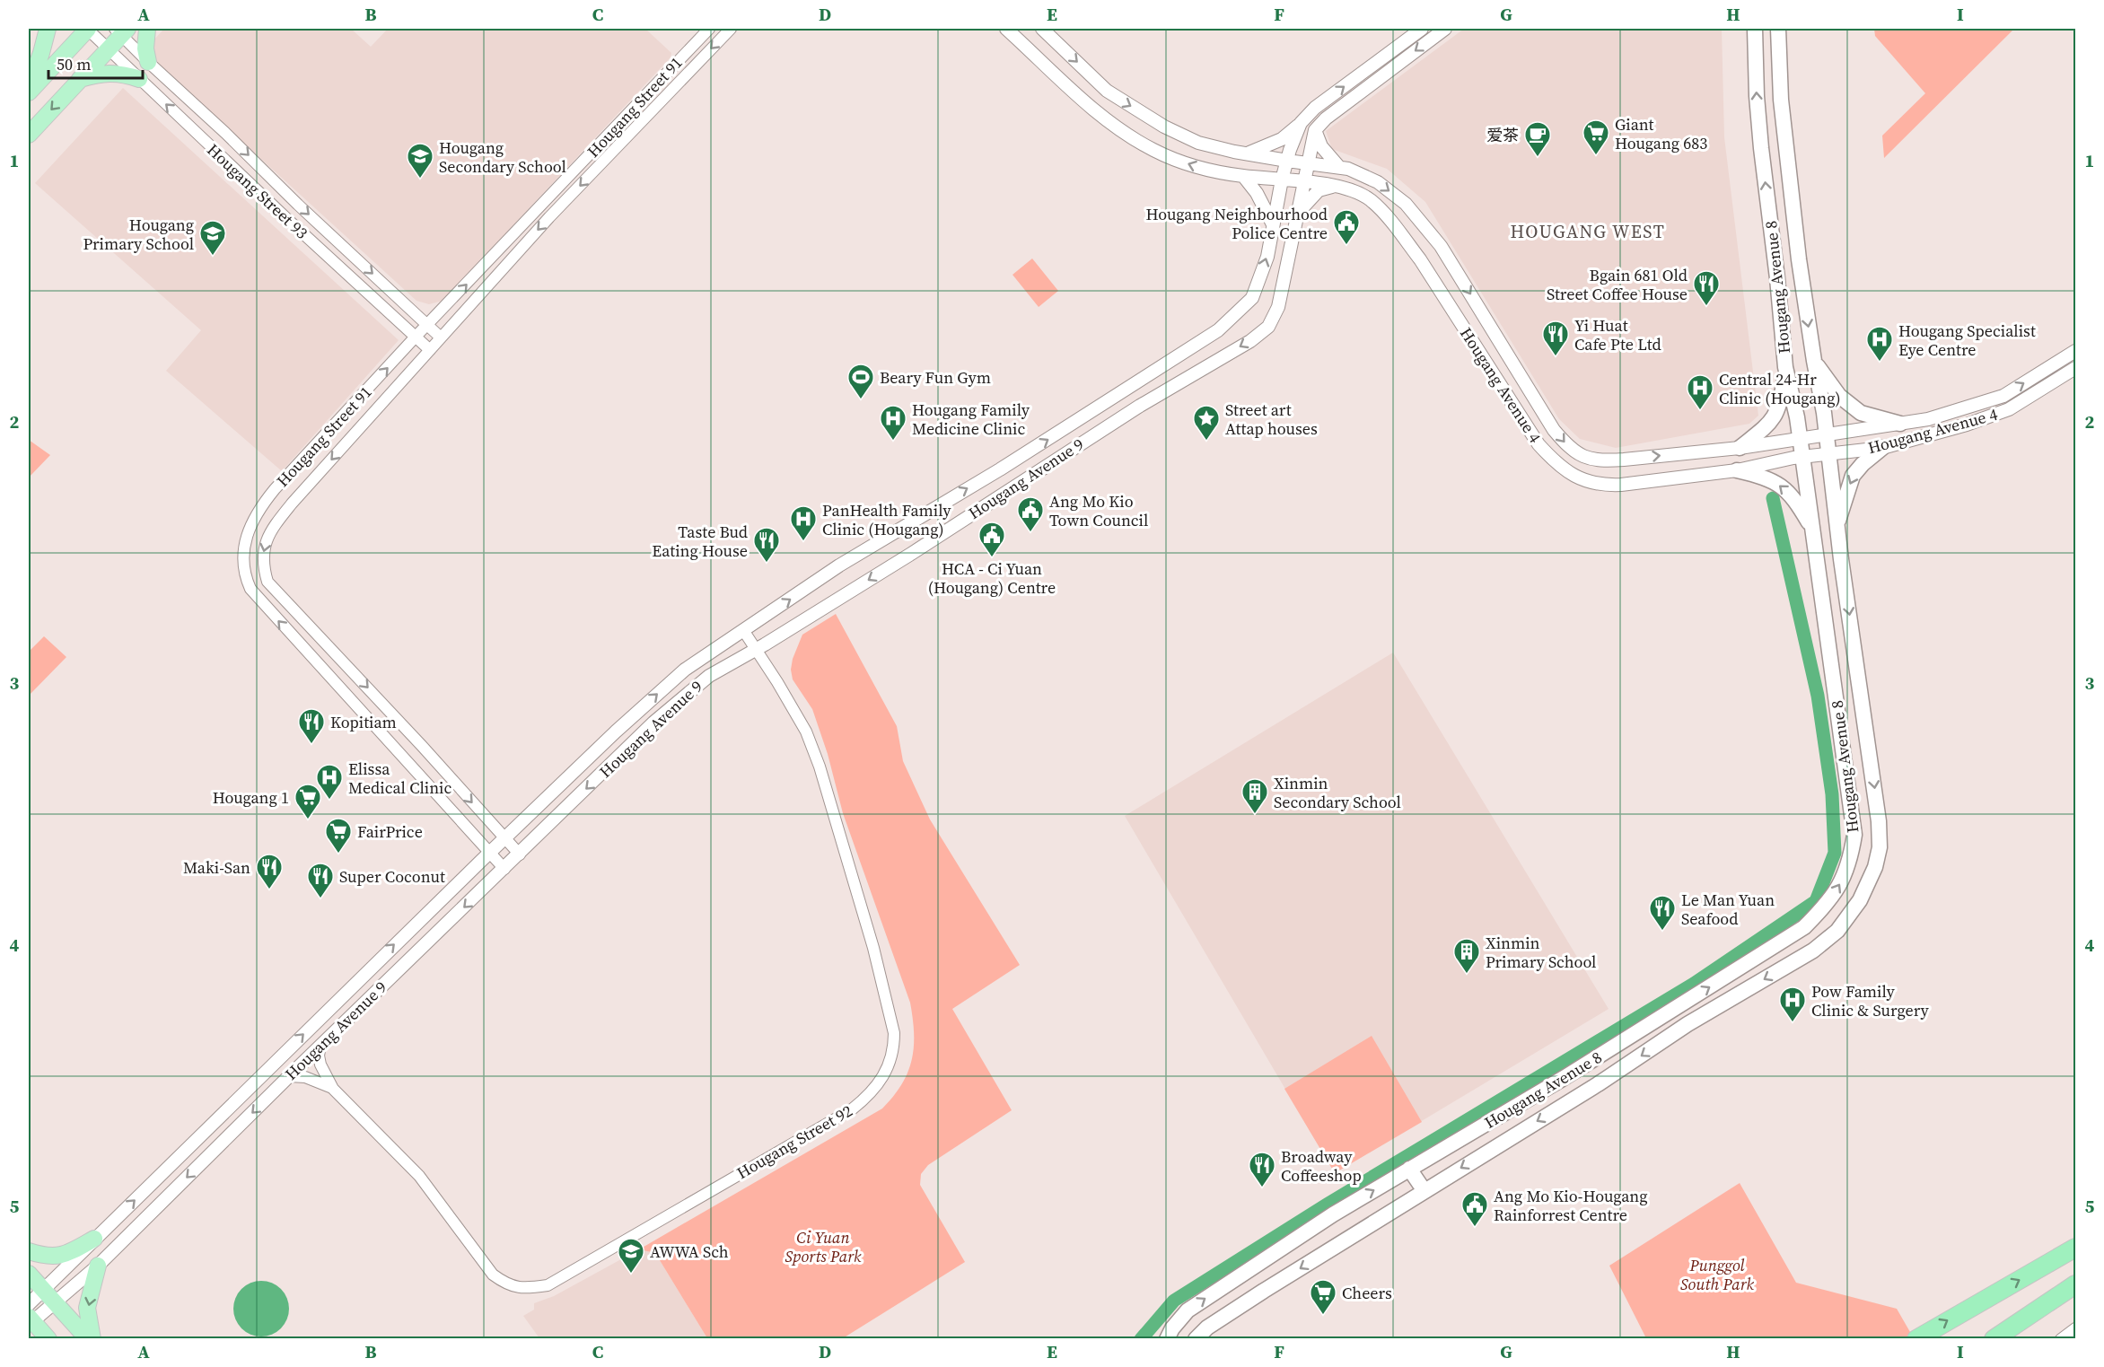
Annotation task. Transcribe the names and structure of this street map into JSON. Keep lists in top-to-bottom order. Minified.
{"streets":{"main road":["Hougang Avenue 8"],"street":["Hougang Street 91","Hougang Street 93","Hougang Avenue 4","Hougang Avenue 9","Hougang Street 92"]},"crossings":[["Hougang Street 91","Hougang Street 93"],["Hougang Street 91","Hougang Avenue 9"],["Hougang Avenue 8","Hougang Avenue 4"],["Hougang Avenue 4","Hougang Avenue 9"],["Hougang Avenue 9","Hougang Street 92"]],"districts":["HOUGANG WEST"],"parks":["Ci Yuan Sports Park","Punggol South Park"],"places":{"supermarket":["Giant Hougang 683","Hougang 1","FairPrice","Cheers"],"cafe":["爱茶"],"school or university":["Hougang Secondary School","Hougang Primary School","AWWA Sch"],"public building":["Hougang Neighbourhood Police Centre","Ang Mo Kio Town Council","HCA - Ci Yuan (Hougang) Centre","Ang Mo Kio-Hougang Rainforrest Centre"],"restaurant":["Bgain 681 Old Street Coffee House","Yi Huat Cafe Pte Ltd","Taste Bud Eating House","Kopitiam","Maki-San","Super Coconut","Le Man Yuan Seafood","Broadway Coffeeshop"],"hospital":["Hougang Specialist Eye Centre","Central 24-Hr Clinic (Hougang)","Hougang Family Medicine Clinic","PanHealth Family Clinic (Hougang)","Elissa Medical Clinic","Pow Family Clinic & Surgery"],"sports":["Beary Fun Gym"],"place":["Street art Attap houses"],"building":["Xinmin Secondary School","Xinmin Primary School"]},"scale_bar":"50 m","grid":{"columns":["A","B","C","D","E","F","G","H","I"],"rows":["1","2","3","4","5"]}}
